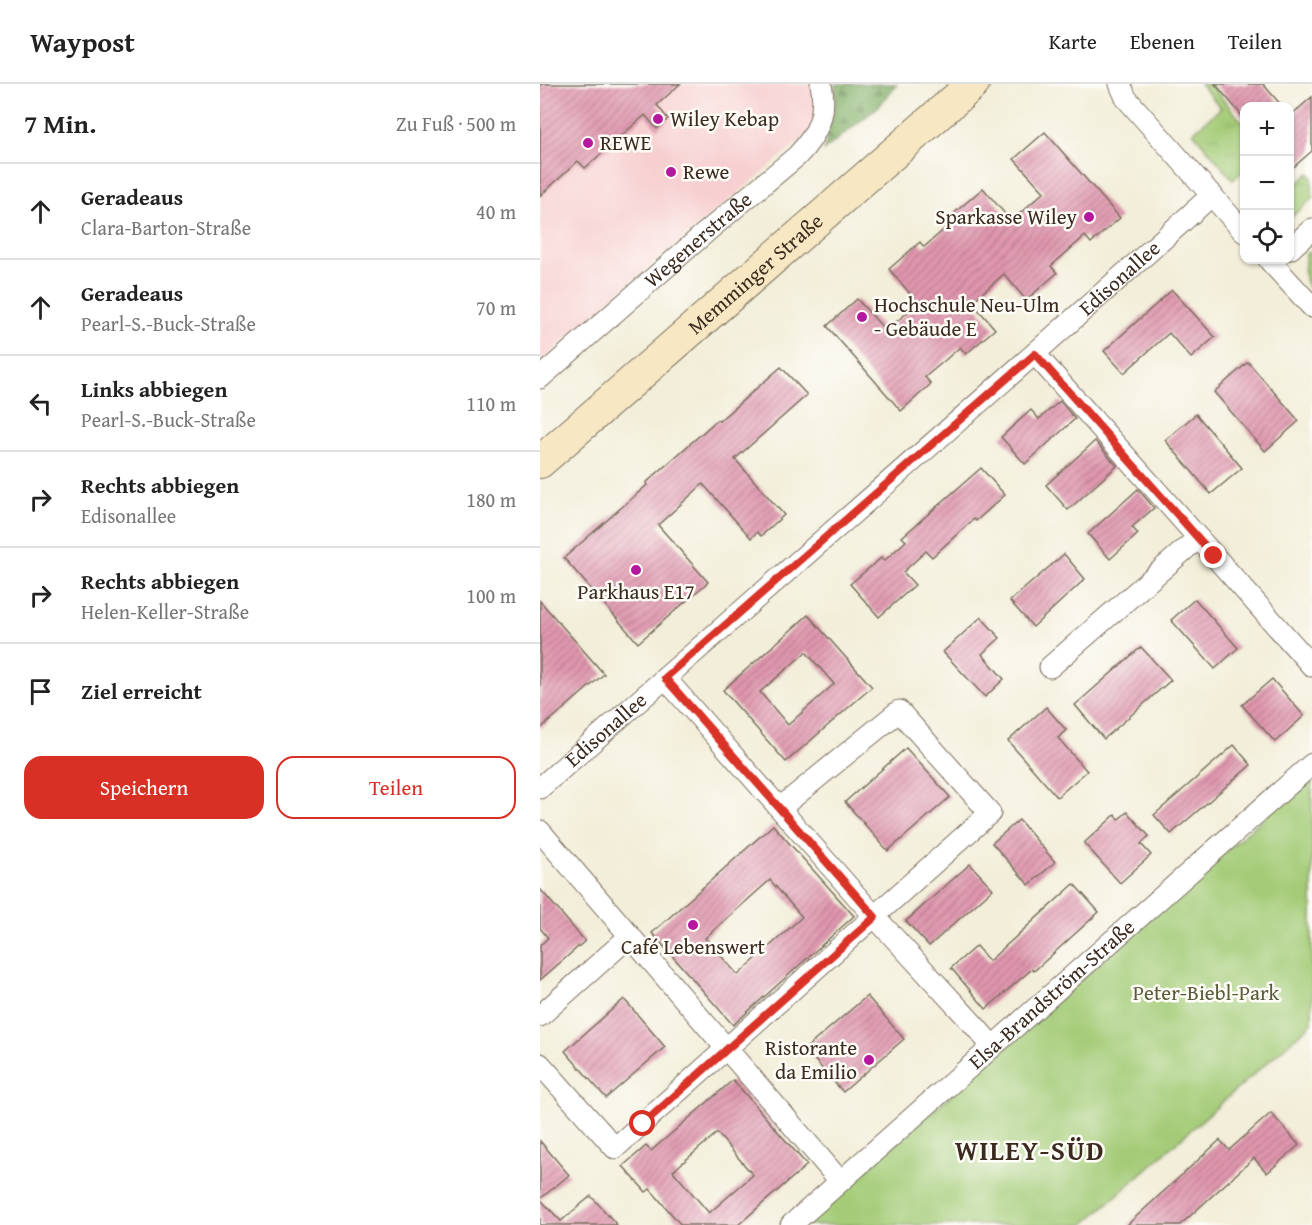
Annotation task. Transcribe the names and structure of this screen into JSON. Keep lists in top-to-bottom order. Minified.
{"streets":{"main road":["Memminger Straße"],"street":["Wegenerstraße","Edisonallee","Elsa-Brandström-Straße"]},"districts":["WILEY-SÜD"],"parks":["Peter-Biebl-Park"],"places":["Wiley Kebap","REWE","Rewe","Sparkasse Wiley","Hochschule Neu-Ulm - Gebäude E","Parkhaus E17","Café Lebenswert","Ristorante da Emilio"],"page":{"header":"Waypost","nav":["Karte","Ebenen","Teilen"],"heading":["7 Min.","Zu Fuß · 500 m"],"map_buttons":["+","−"],"list":[["Geradeaus","Clara-Barton-Straße","40 m"],["Geradeaus","Pearl-S.-Buck-Straße","70 m"],["Links abbiegen","Pearl-S.-Buck-Straße","110 m"],["Rechts abbiegen","Edisonallee","180 m"],["Rechts abbiegen","Helen-Keller-Straße","100 m"],"Ziel erreicht"],"buttons":["Speichern","Teilen"]}}
